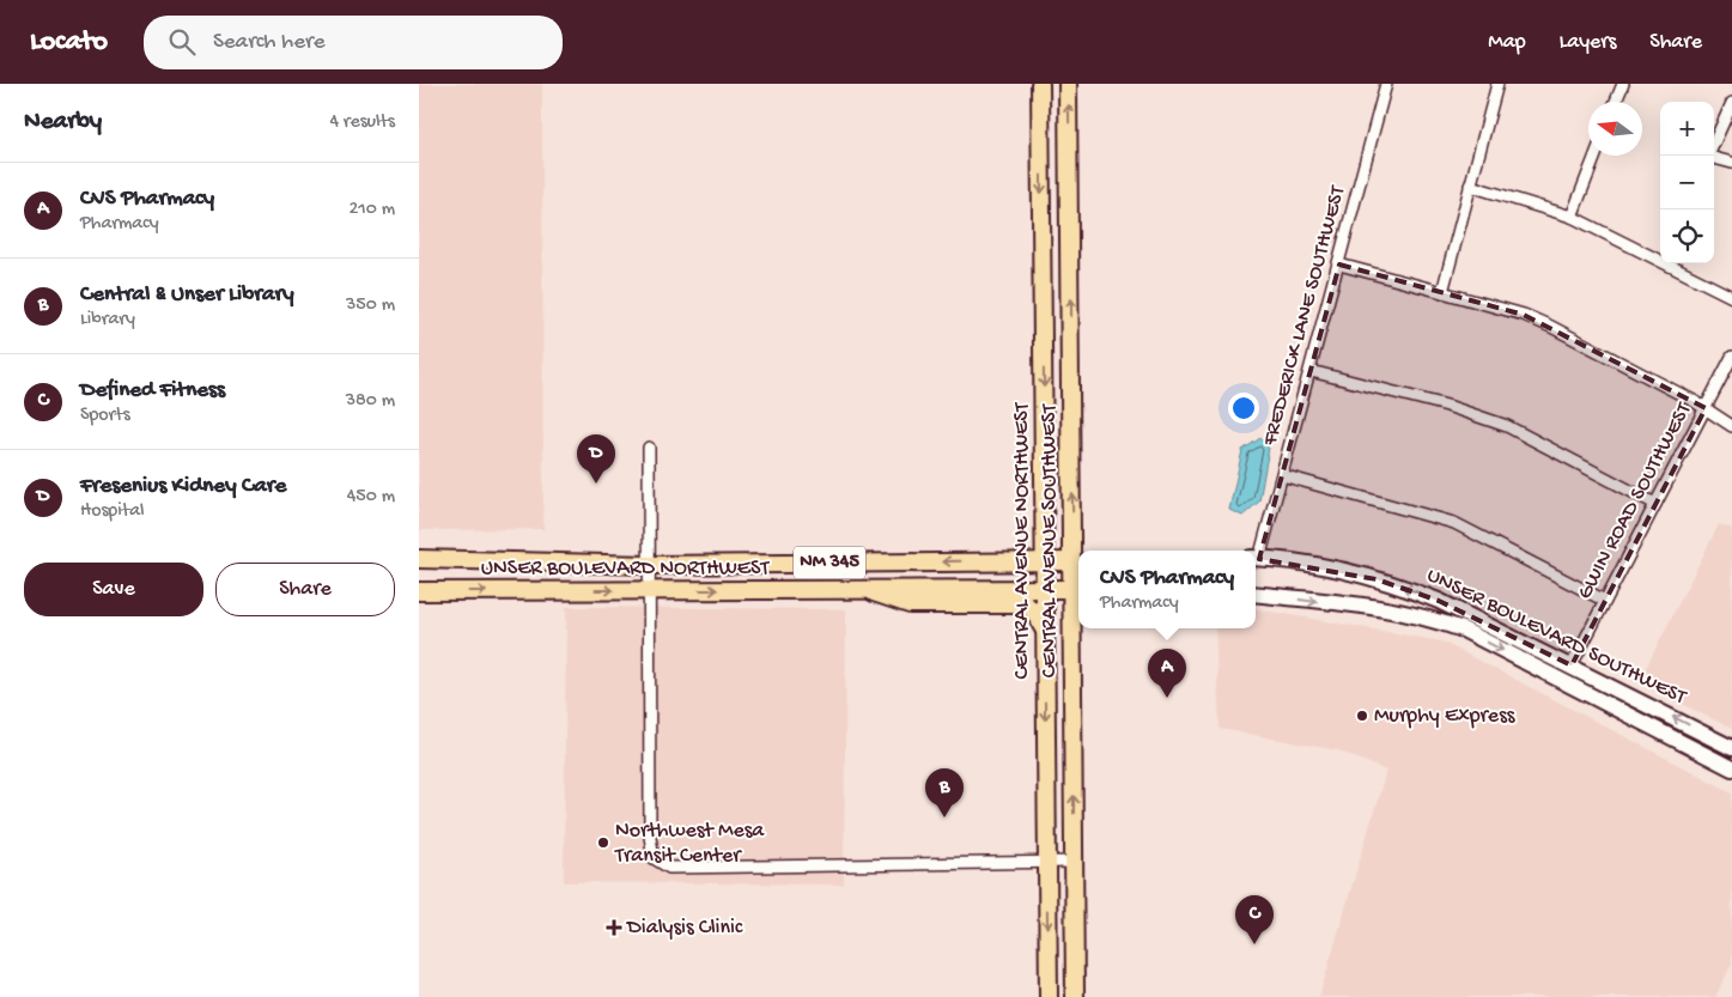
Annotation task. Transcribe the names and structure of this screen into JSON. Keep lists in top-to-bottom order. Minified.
{"streets":{"main road":["CENTRAL AVENUE NORTHWEST","CENTRAL AVENUE SOUTHWEST","NM 345","UNSER BOULEVARD NORTHWEST","UNSER BOULEVARD SOUTHWEST"],"street":["FREDERICK LANE SOUTHWEST","GWIN ROAD SOUTHWEST"]},"crossings":[["GWIN ROAD SOUTHWEST","UNSER BOULEVARD SOUTHWEST"],["CENTRAL AVENUE NORTHWEST","NM 345"],["CENTRAL AVENUE NORTHWEST","UNSER BOULEVARD NORTHWEST"],["CENTRAL AVENUE SOUTHWEST","NM 345"],["NM 345","UNSER BOULEVARD NORTHWEST"]],"one_way":["CENTRAL AVENUE NORTHWEST","CENTRAL AVENUE SOUTHWEST"],"places":{"other":["Murphy Express","Northwest Mesa Transit Center"],"health":["Dialysis Clinic"]},"north":"left","page":{"header":"Locato","search":"Search here","nav":["Map","Layers","Share"],"heading":["Nearby","4 results"],"map_buttons":["+","−"],"list":[{"mark":"A","name":"CVS Pharmacy","note":"Pharmacy","value":"210 m"},{"mark":"B","name":"Central & Unser Library","note":"Library","value":"350 m"},{"mark":"C","name":"Defined Fitness","note":"Sports","value":"380 m"},{"mark":"D","name":"Fresenius Kidney Care","note":"Hospital","value":"450 m"}],"pins":["D","A","B","C"],"buttons":["Save","Share"],"popup":["CVS Pharmacy","Pharmacy"]}}
